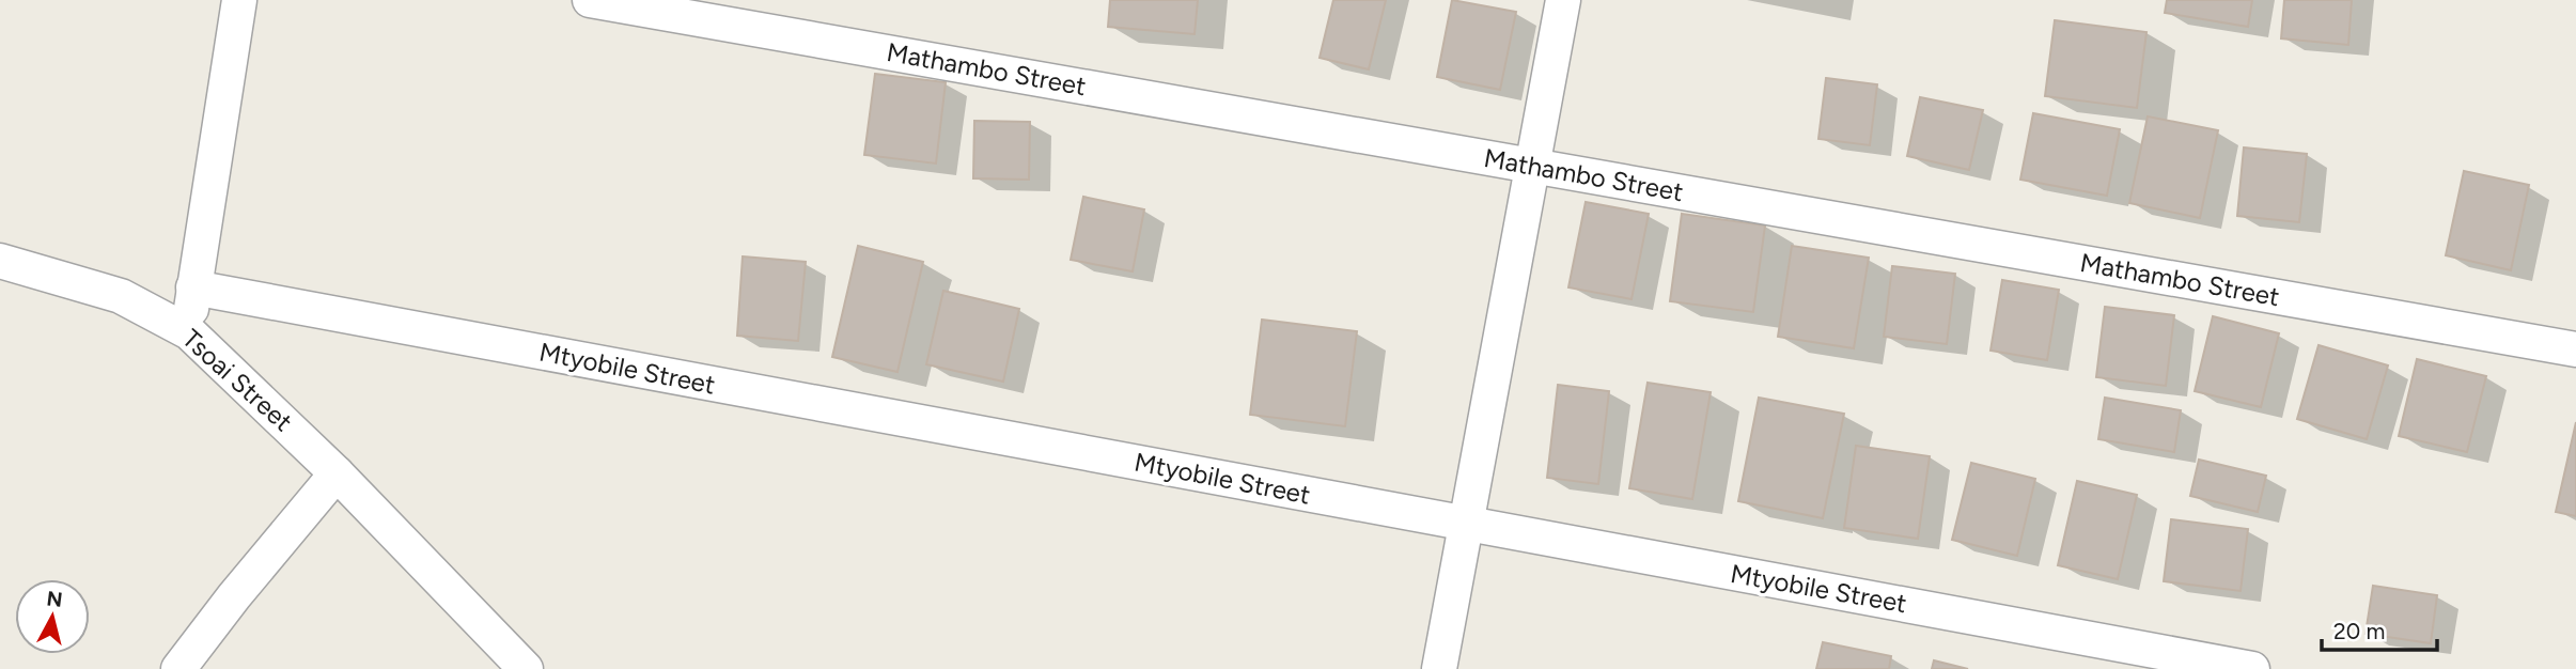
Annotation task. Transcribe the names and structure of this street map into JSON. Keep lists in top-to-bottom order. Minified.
{"streets":{"street":["Mathambo Street","Mtyobile Street","Tsoai Street"]},"scale_bar":"20 m","north":"top"}
